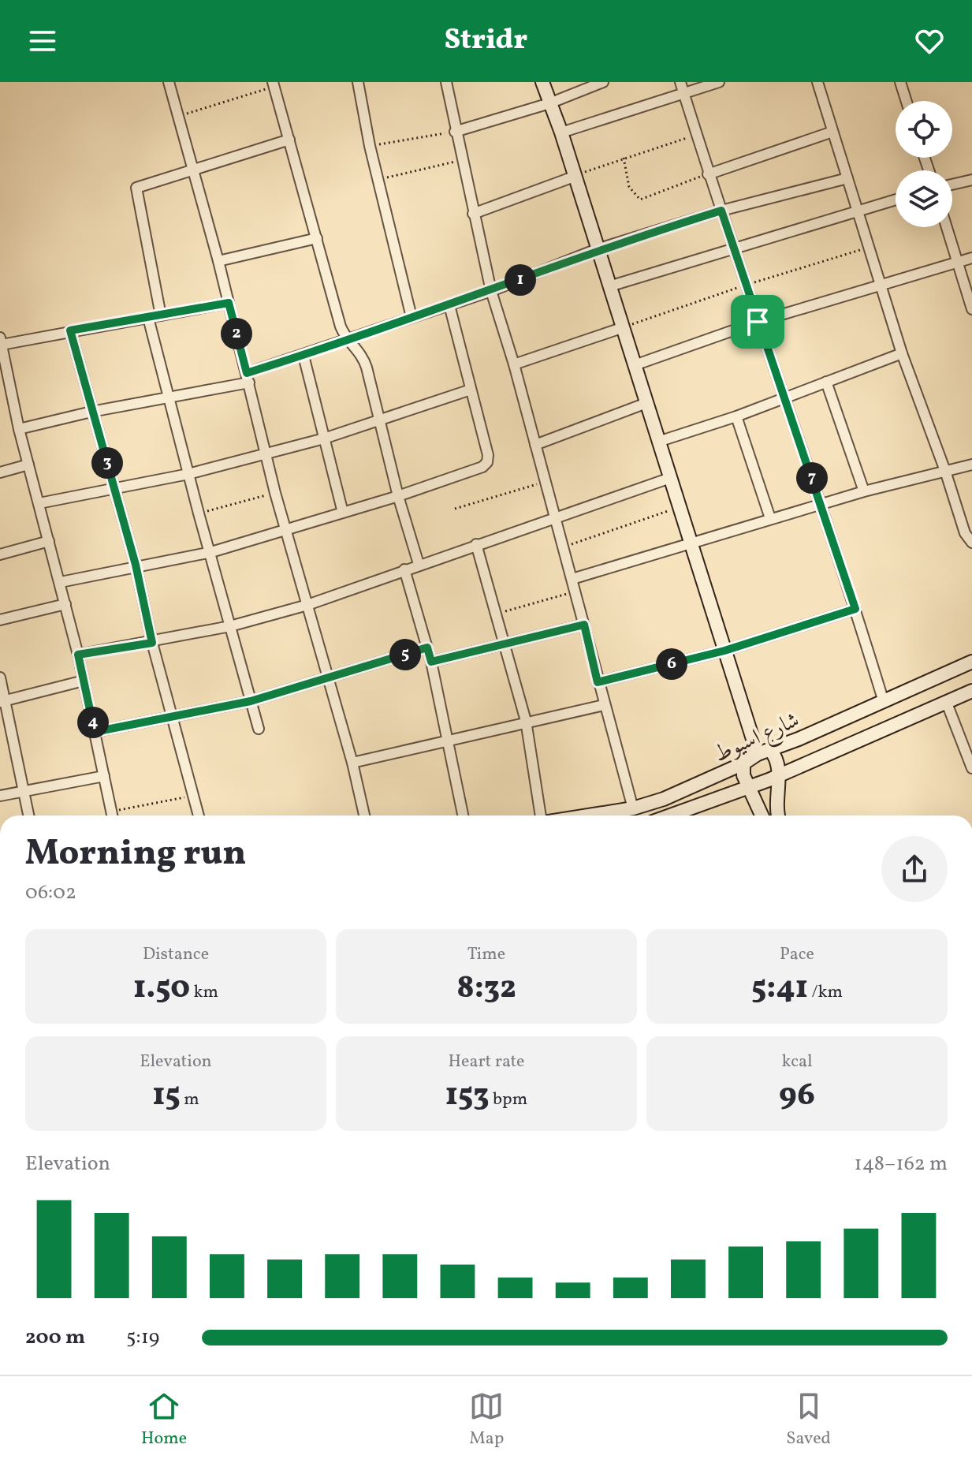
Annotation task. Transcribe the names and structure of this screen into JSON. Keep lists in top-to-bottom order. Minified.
{"streets":{"street":["شارع اسيوط"]},"page":{"header":"Stridr","pins":["1","2","3","7","5","6","4"],"heading":["Morning run","06:02"],"stats":[["Distance","1.50 km"],["Time","8:32"],["Pace","5:41 /km"],["Elevation","15 m"],["Heart rate","153 bpm"],["kcal","96"]],"chart":["Elevation","148–162 m"],"list":[{"name":"200 m","note":"5:19"}],"tabs":["Home","Map","Saved"]}}
